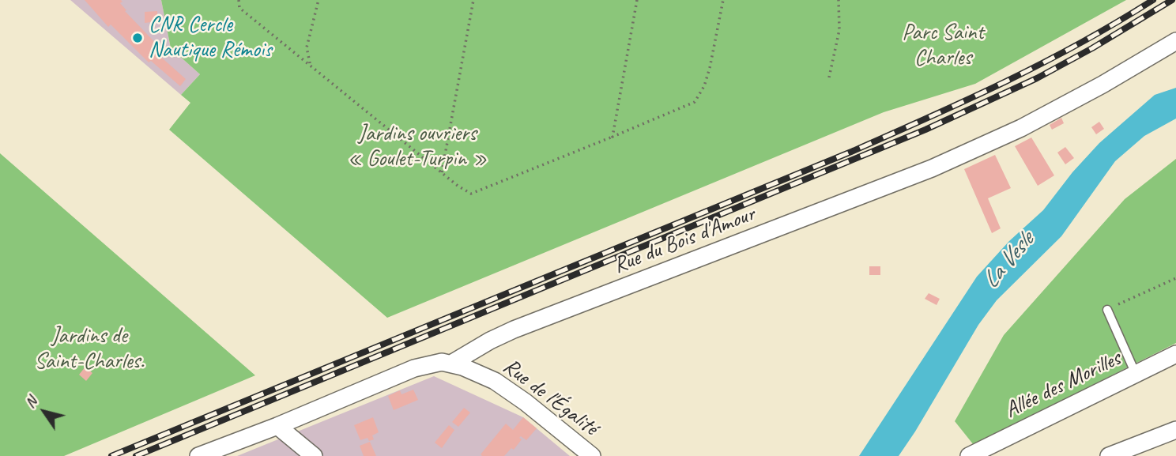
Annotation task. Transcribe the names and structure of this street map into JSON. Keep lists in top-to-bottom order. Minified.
{"streets":{"street":["Rue du Bois d'Amour","Allée des Morilles","Rue de l'Égalité"]},"crossings":[["Rue du Bois d'Amour","Rue de l'Égalité"]],"water":["La Vesle"],"parks":["Parc Saint Charles","Jardins ouvriers « Goulet-Turpin »","Jardins de Saint-Charles."],"places":["CNR Cercle Nautique Rémois"],"north":"top left"}
